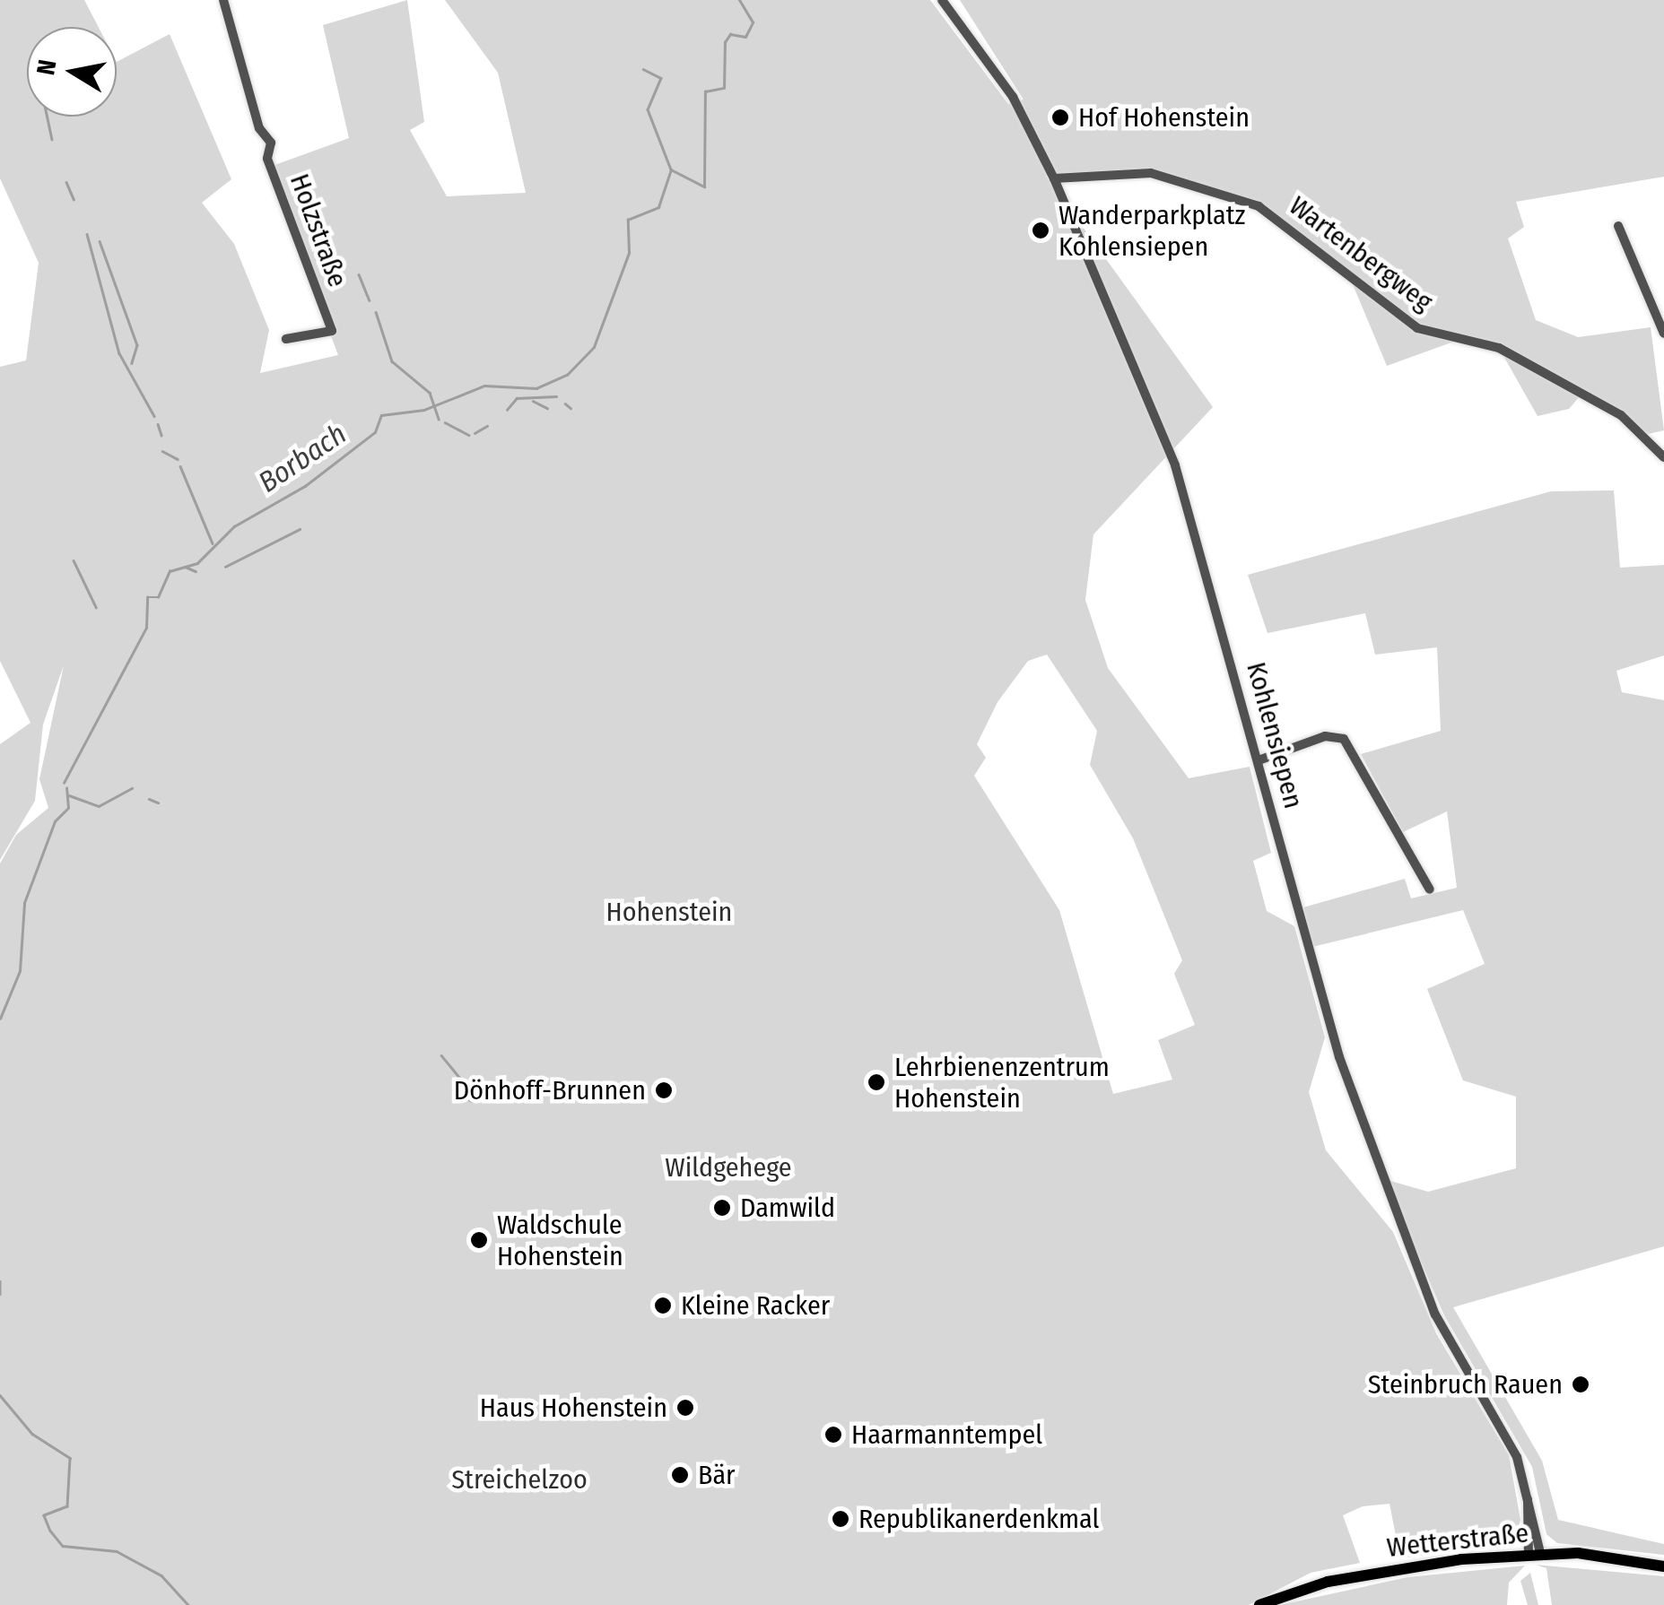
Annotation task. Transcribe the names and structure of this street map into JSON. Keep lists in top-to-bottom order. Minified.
{"streets":{"main road":["Wetterstraße"],"street":["Holzstraße","Wartenbergweg","Kohlensiepen"]},"crossings":[["Wartenbergweg","Kohlensiepen"],["Kohlensiepen","Wetterstraße"]],"water":["Borbach"],"parks":["Hohenstein","Wildgehege","Streichelzoo"],"places":["Hof Hohenstein","Wanderparkplatz Kohlensiepen","Lehrbienenzentrum Hohenstein","Dönhoff-Brunnen","Damwild","Waldschule Hohenstein","Kleine Racker","Steinbruch Rauen","Haus Hohenstein","Haarmanntempel","Bär","Republikanerdenkmal"],"north":"left"}
